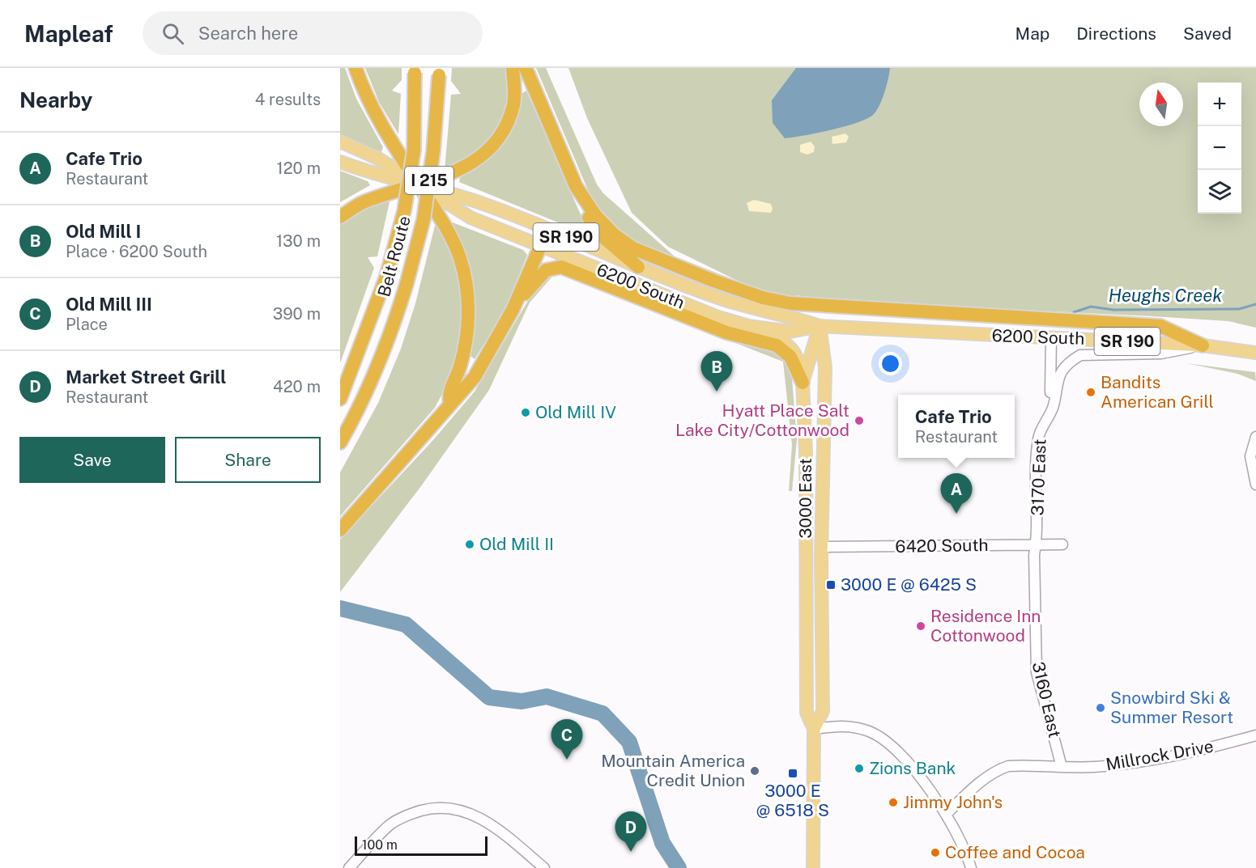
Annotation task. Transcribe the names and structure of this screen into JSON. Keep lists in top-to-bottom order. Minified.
{"streets":{"highway":["I 215","Belt Route"],"main road":["SR 190","6200 South","3000 East"],"street":["3170 East","6420 South","3160 East","Millrock Drive"]},"crossings":[["6200 South","3170 East"],["6200 South","3000 East"],["3170 East","6420 South"],["3170 East","3160 East"],["3000 East","6420 South"],["6420 South","3160 East"],["3160 East","Millrock Drive"]],"water":["Heughs Creek"],"places":{"other":["Bandits American Grill","Old Mill IV","Hyatt Place Salt Lake City/Cottonwood","Old Mill II","Residence Inn Cottonwood","Snowbird Ski & Summer Resort","Zions Bank","Mountain America Credit Union","Jimmy John's","Coffee and Cocoa"],"transit":["3000 E @ 6425 S","3000 E @ 6518 S"]},"scale_bar":"100 m","north":"top","page":{"header":"Mapleaf","search":"Search here","nav":["Map","Directions","Saved"],"heading":["Nearby","4 results"],"map_buttons":["+","−"],"list":[{"mark":"A","name":"Cafe Trio","note":"Restaurant","value":"120 m"},{"mark":"B","name":"Old Mill I","note":"Place · 6200 South","value":"130 m"},{"mark":"C","name":"Old Mill III","note":"Place","value":"390 m"},{"mark":"D","name":"Market Street Grill","note":"Restaurant","value":"420 m"}],"pins":["B","A","C","D"],"popup":["Cafe Trio","Restaurant"],"buttons":["Save","Share"],"scale":"100 m"}}
